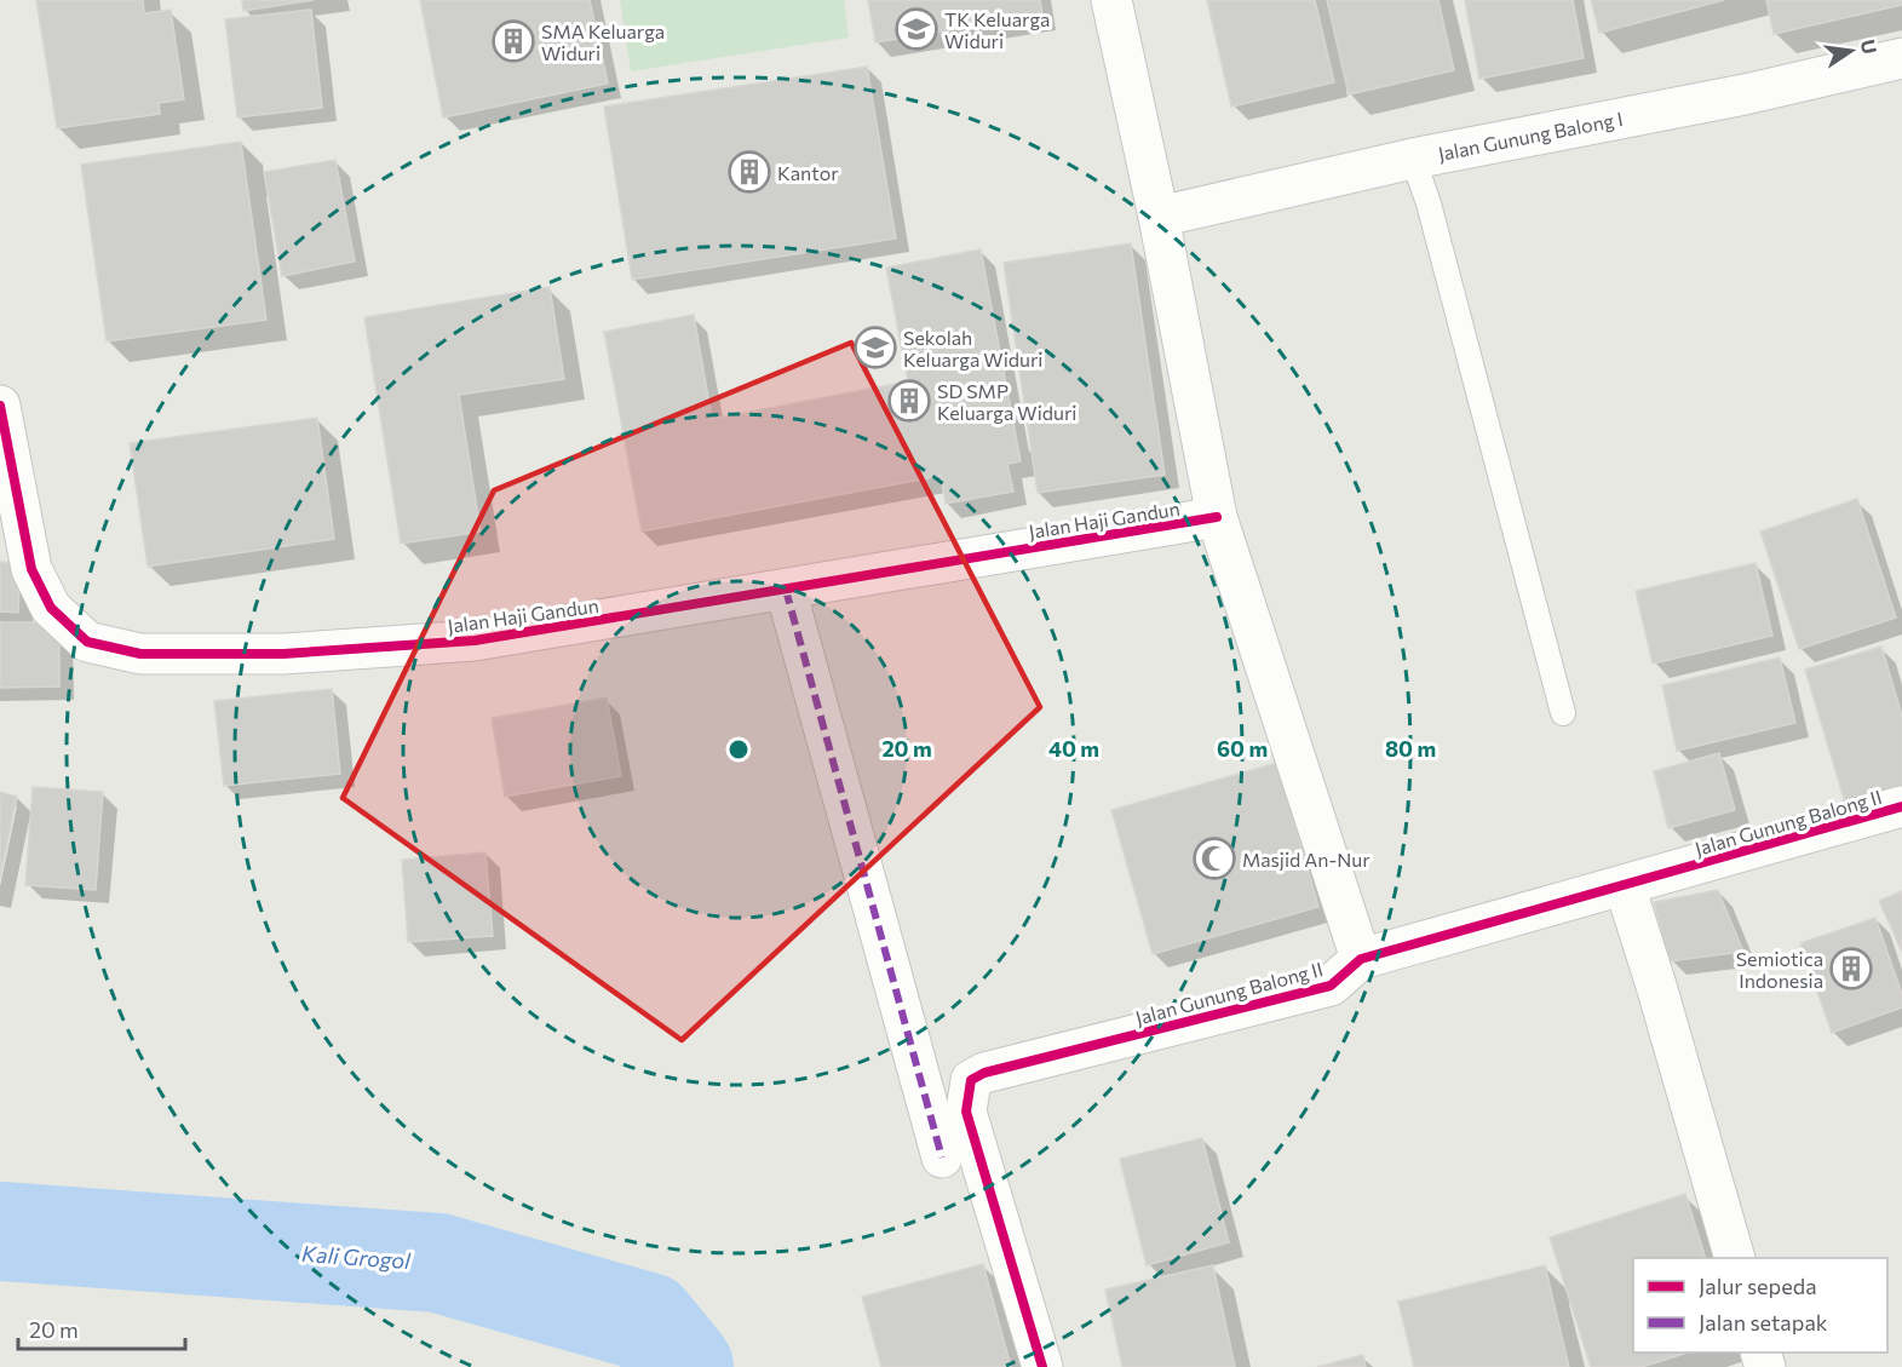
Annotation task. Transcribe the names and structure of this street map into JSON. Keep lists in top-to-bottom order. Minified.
{"streets":{"street":["Jalan Gunung Balong I","Jalan Haji Gandun","Jalan Gunung Balong II"]},"water":["Kali Grogol"],"places":{"school or university":["TK Keluarga Widuri","Sekolah Keluarga Widuri"],"building":["SMA Keluarga Widuri","Kantor","SD SMP Keluarga Widuri","Semiotica Indonesia"],"mosque":["Masjid An-Nur"]},"legend":["Jalur sepeda","Jalan setapak"],"scale_bar":"20 m","north":"right","rings":["20 m","40 m","60 m","80 m"]}
